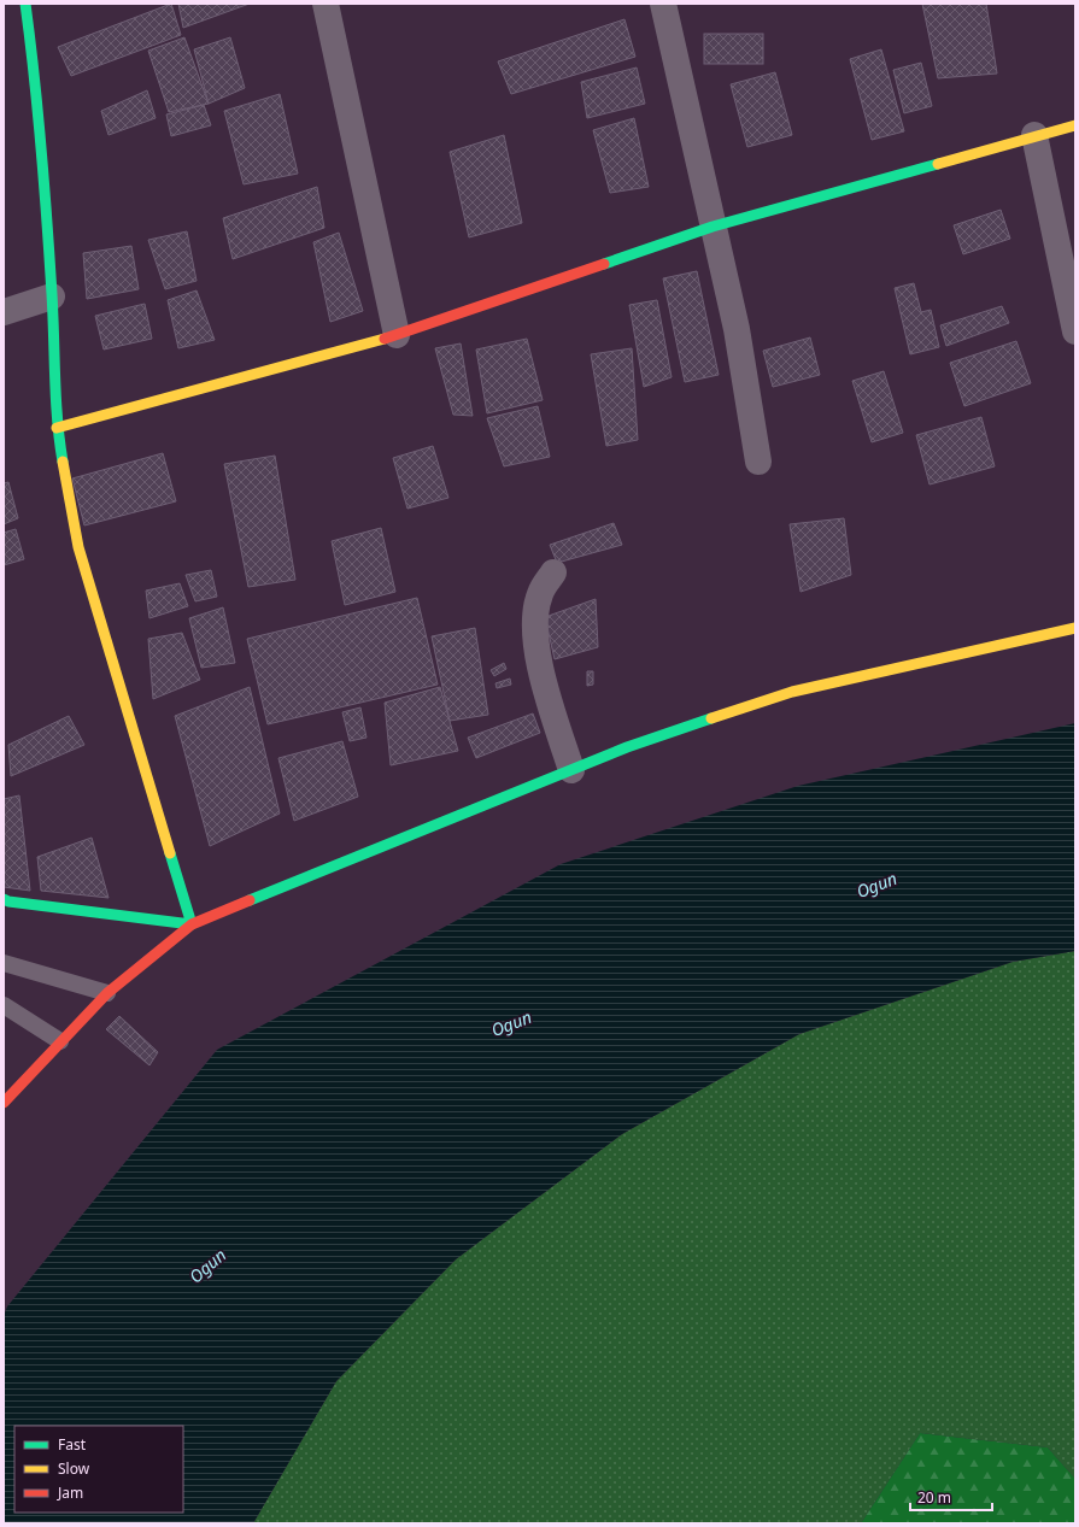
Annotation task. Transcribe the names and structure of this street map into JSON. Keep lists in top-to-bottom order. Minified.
{"water":["Ogun"],"legend":["Fast","Slow","Jam"],"scale_bar":"20 m"}
